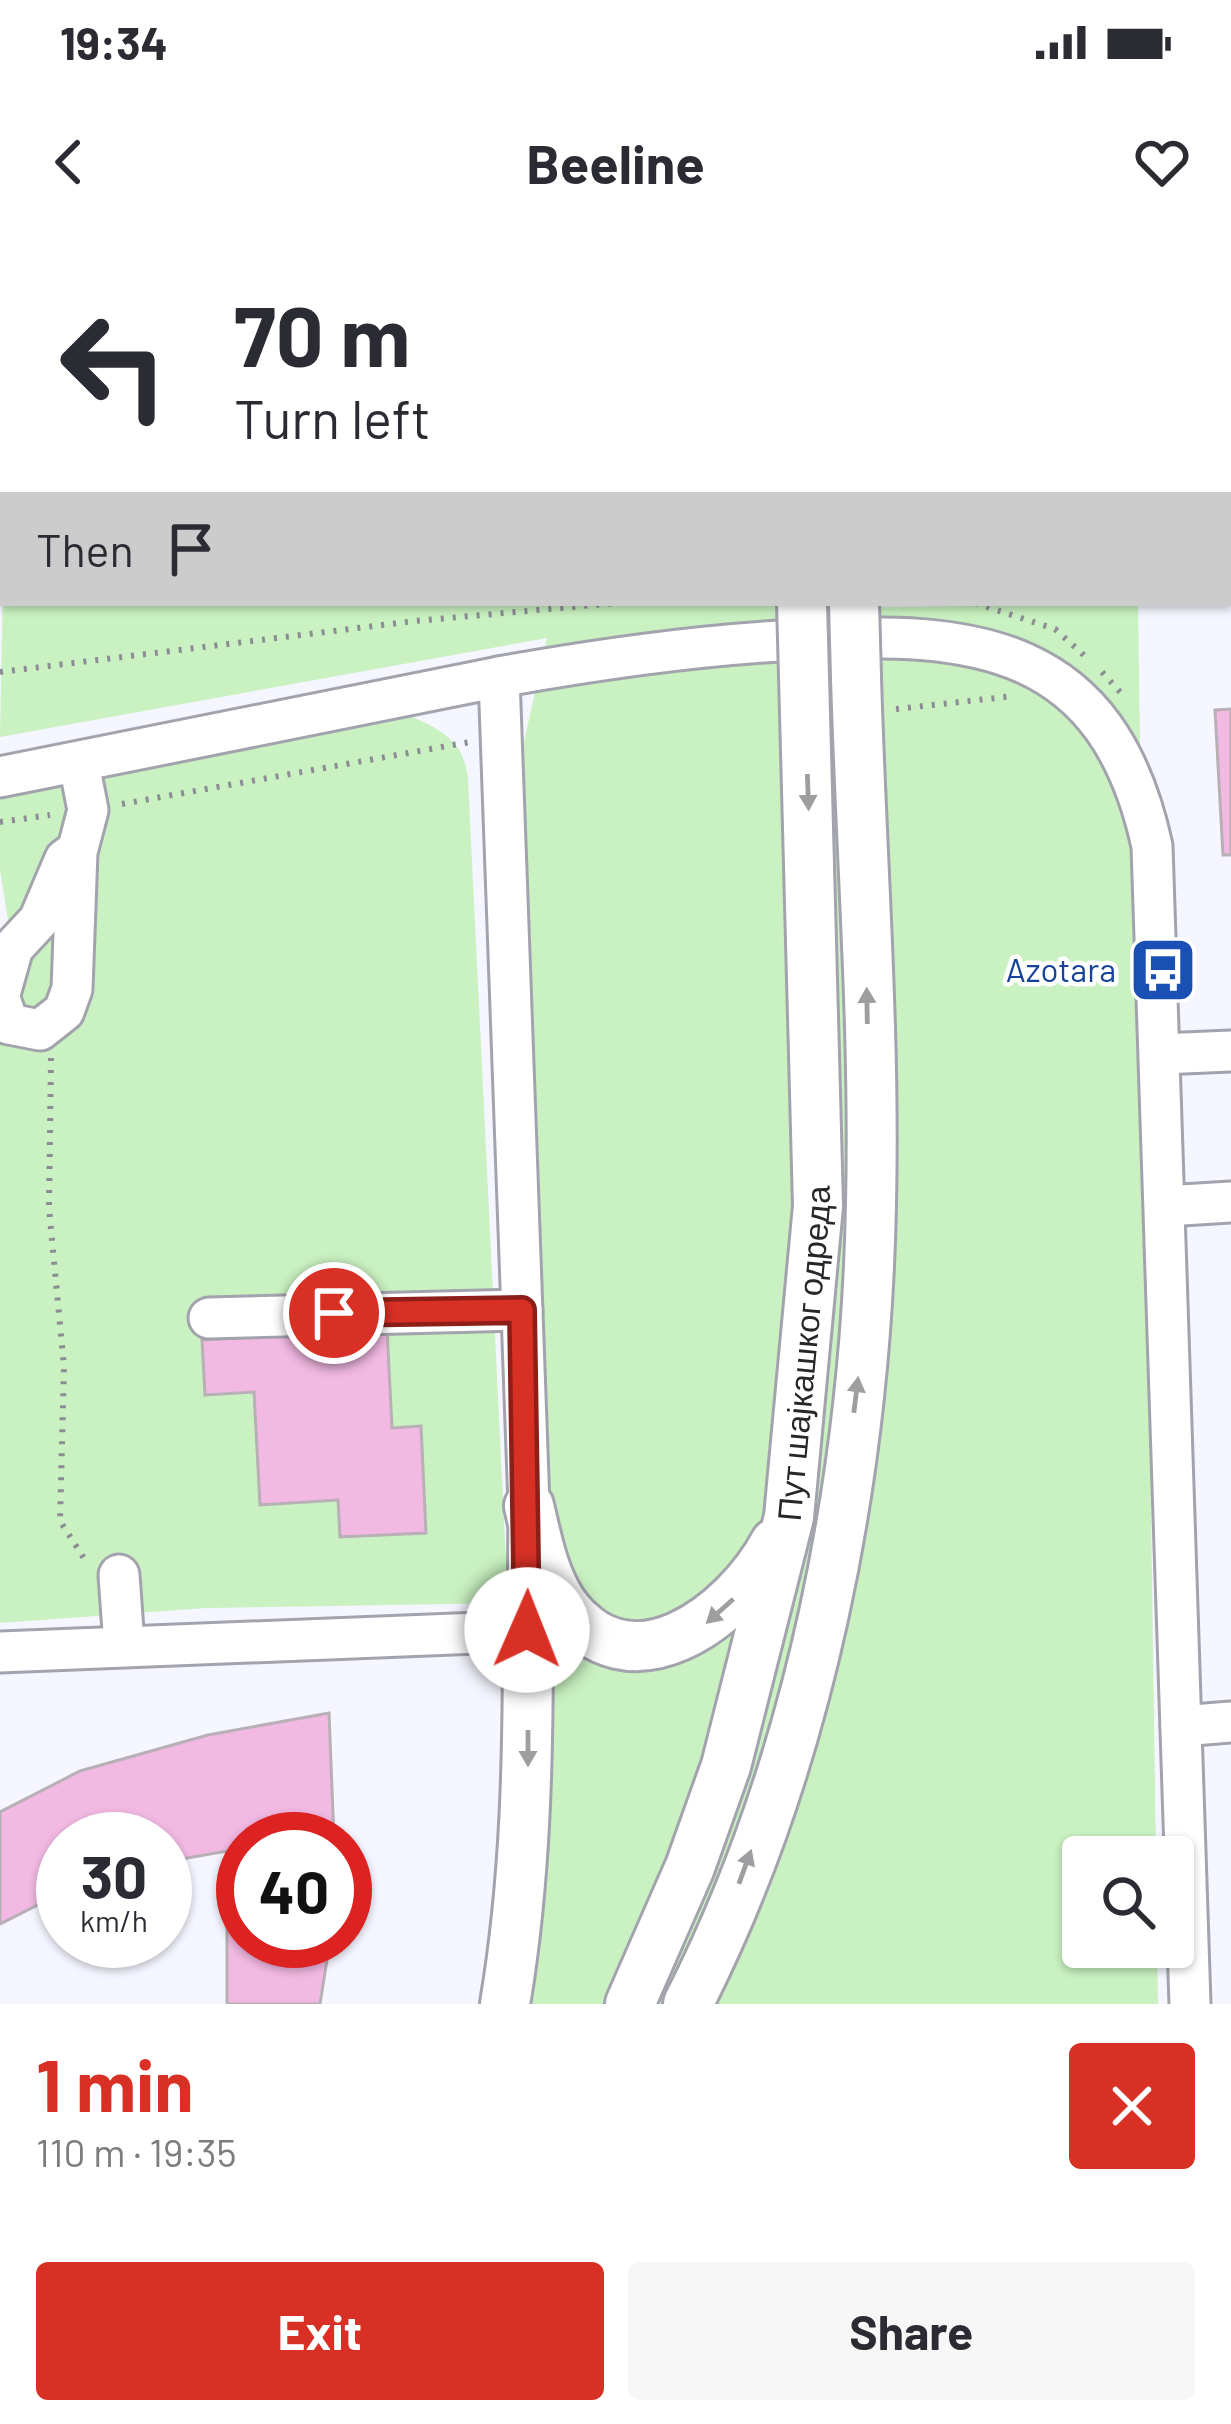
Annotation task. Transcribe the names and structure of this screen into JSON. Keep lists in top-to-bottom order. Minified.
{"streets":{"main road":["Пут шајкашког одреда"]},"places":{"bus stop":["Azotara"]},"page":{"status":"19:34","header":"Beeline","turn":["70 m","Turn left"],"then":"Then","speed":"30 km/h","limit":"40","heading":["1 min","110 m · 19:35"],"buttons":["Exit","Share"]}}
